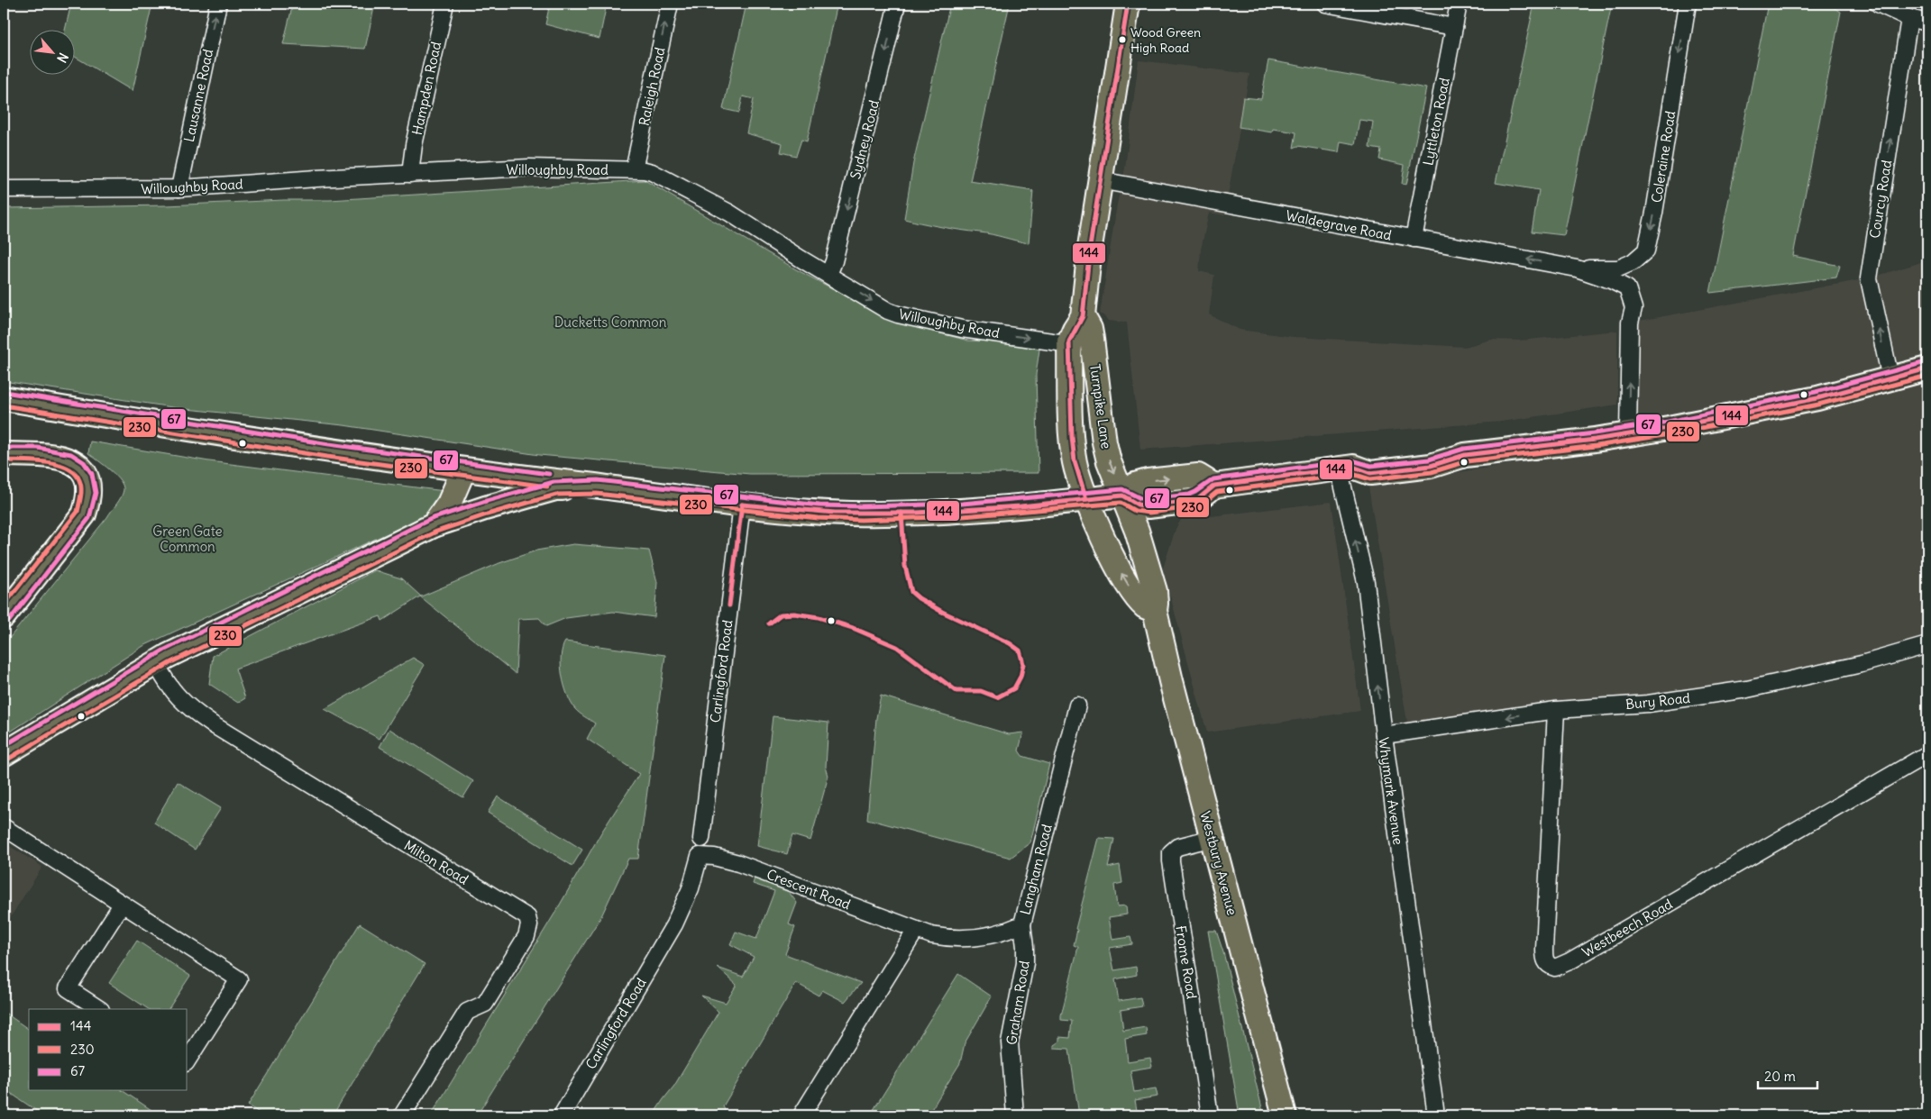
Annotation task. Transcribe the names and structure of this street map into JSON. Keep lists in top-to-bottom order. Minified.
{"streets":{"main road":["Turnpike Lane","Westbury Avenue"],"street":["Raleigh Road","Hampden Road","Lausanne Road","Lyttleton Road","Sydney Road","Coleraine Road","Willoughby Road","Courcy Road","Waldegrave Road","Carlingford Road","Bury Road","Whymark Avenue","Milton Road","Langham Road","Crescent Road","Westbeech Road","Frome Road","Graham Road"]},"crossings":[["Raleigh Road","Willoughby Road"],["Hampden Road","Willoughby Road"],["Lausanne Road","Willoughby Road"],["Lyttleton Road","Waldegrave Road"],["Sydney Road","Willoughby Road"],["Coleraine Road","Waldegrave Road"],["Willoughby Road","Turnpike Lane"],["Waldegrave Road","Turnpike Lane"],["Turnpike Lane","Westbury Avenue"],["Carlingford Road","Crescent Road"],["Bury Road","Whymark Avenue"],["Bury Road","Westbeech Road"],["Westbury Avenue","Frome Road"],["Langham Road","Crescent Road"],["Langham Road","Graham Road"]],"one_way":["Raleigh Road","Lausanne Road","Sydney Road","Coleraine Road","Courcy Road","Whymark Avenue"],"parks":["Ducketts Common","Green Gate Common"],"places":["Wood Green High Road"],"lines":["transit line 144","transit line 67","transit line 230"],"legend":["144","230","67"],"scale_bar":"20 m","north":"bottom right"}
